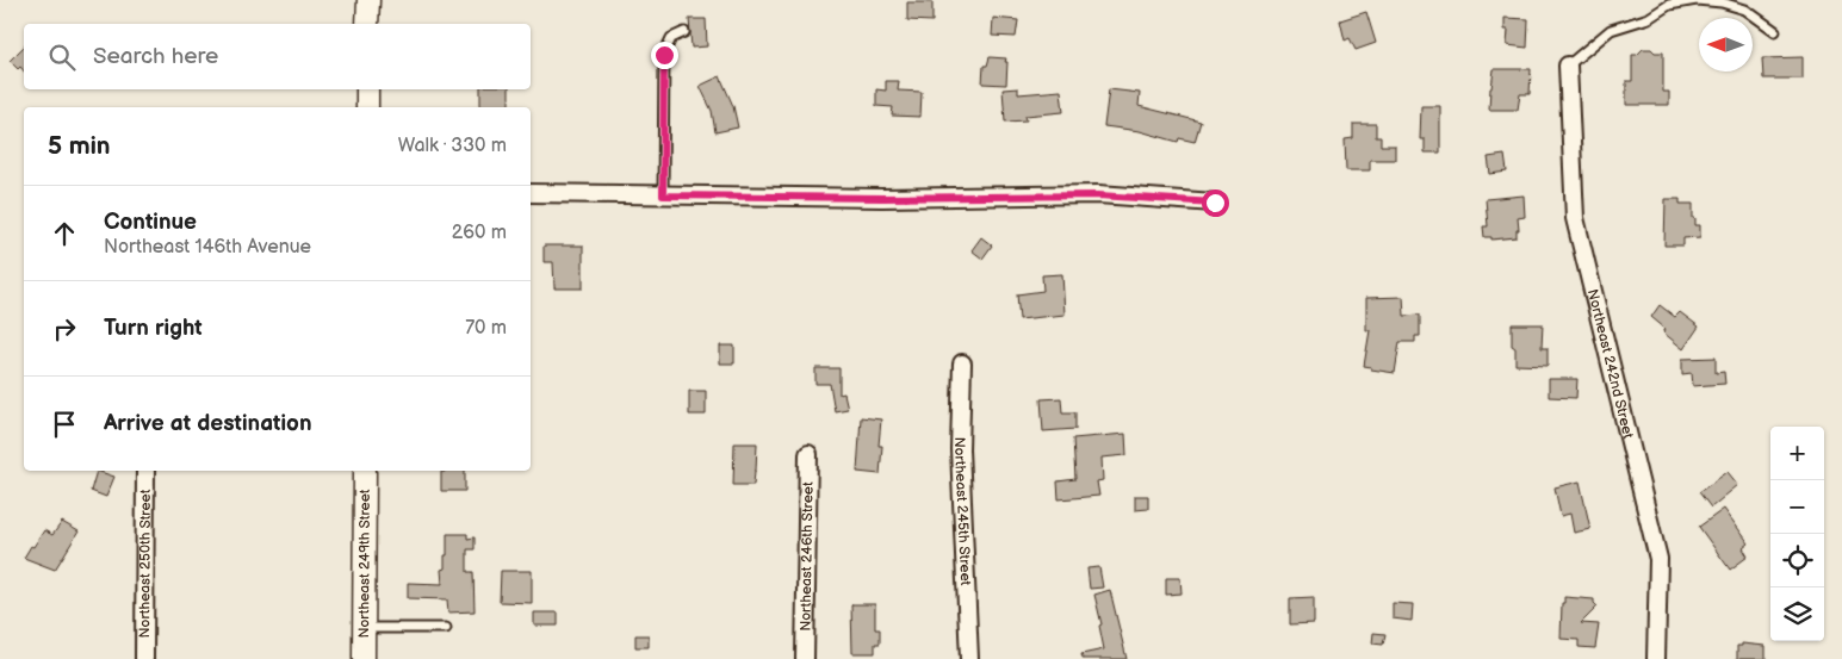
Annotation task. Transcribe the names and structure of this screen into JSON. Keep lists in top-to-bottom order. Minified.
{"streets":{"street":["Northeast 242nd Street","Northeast 245th Street","Northeast 246th Street","Northeast 250th Street","Northeast 249th Street"]},"north":"left","page":{"search":"Search here","heading":["5 min","Walk · 330 m"],"list":[["Continue","Northeast 146th Avenue","260 m"],["Turn right","70 m"],"Arrive at destination"],"map_buttons":["+","−"]}}
